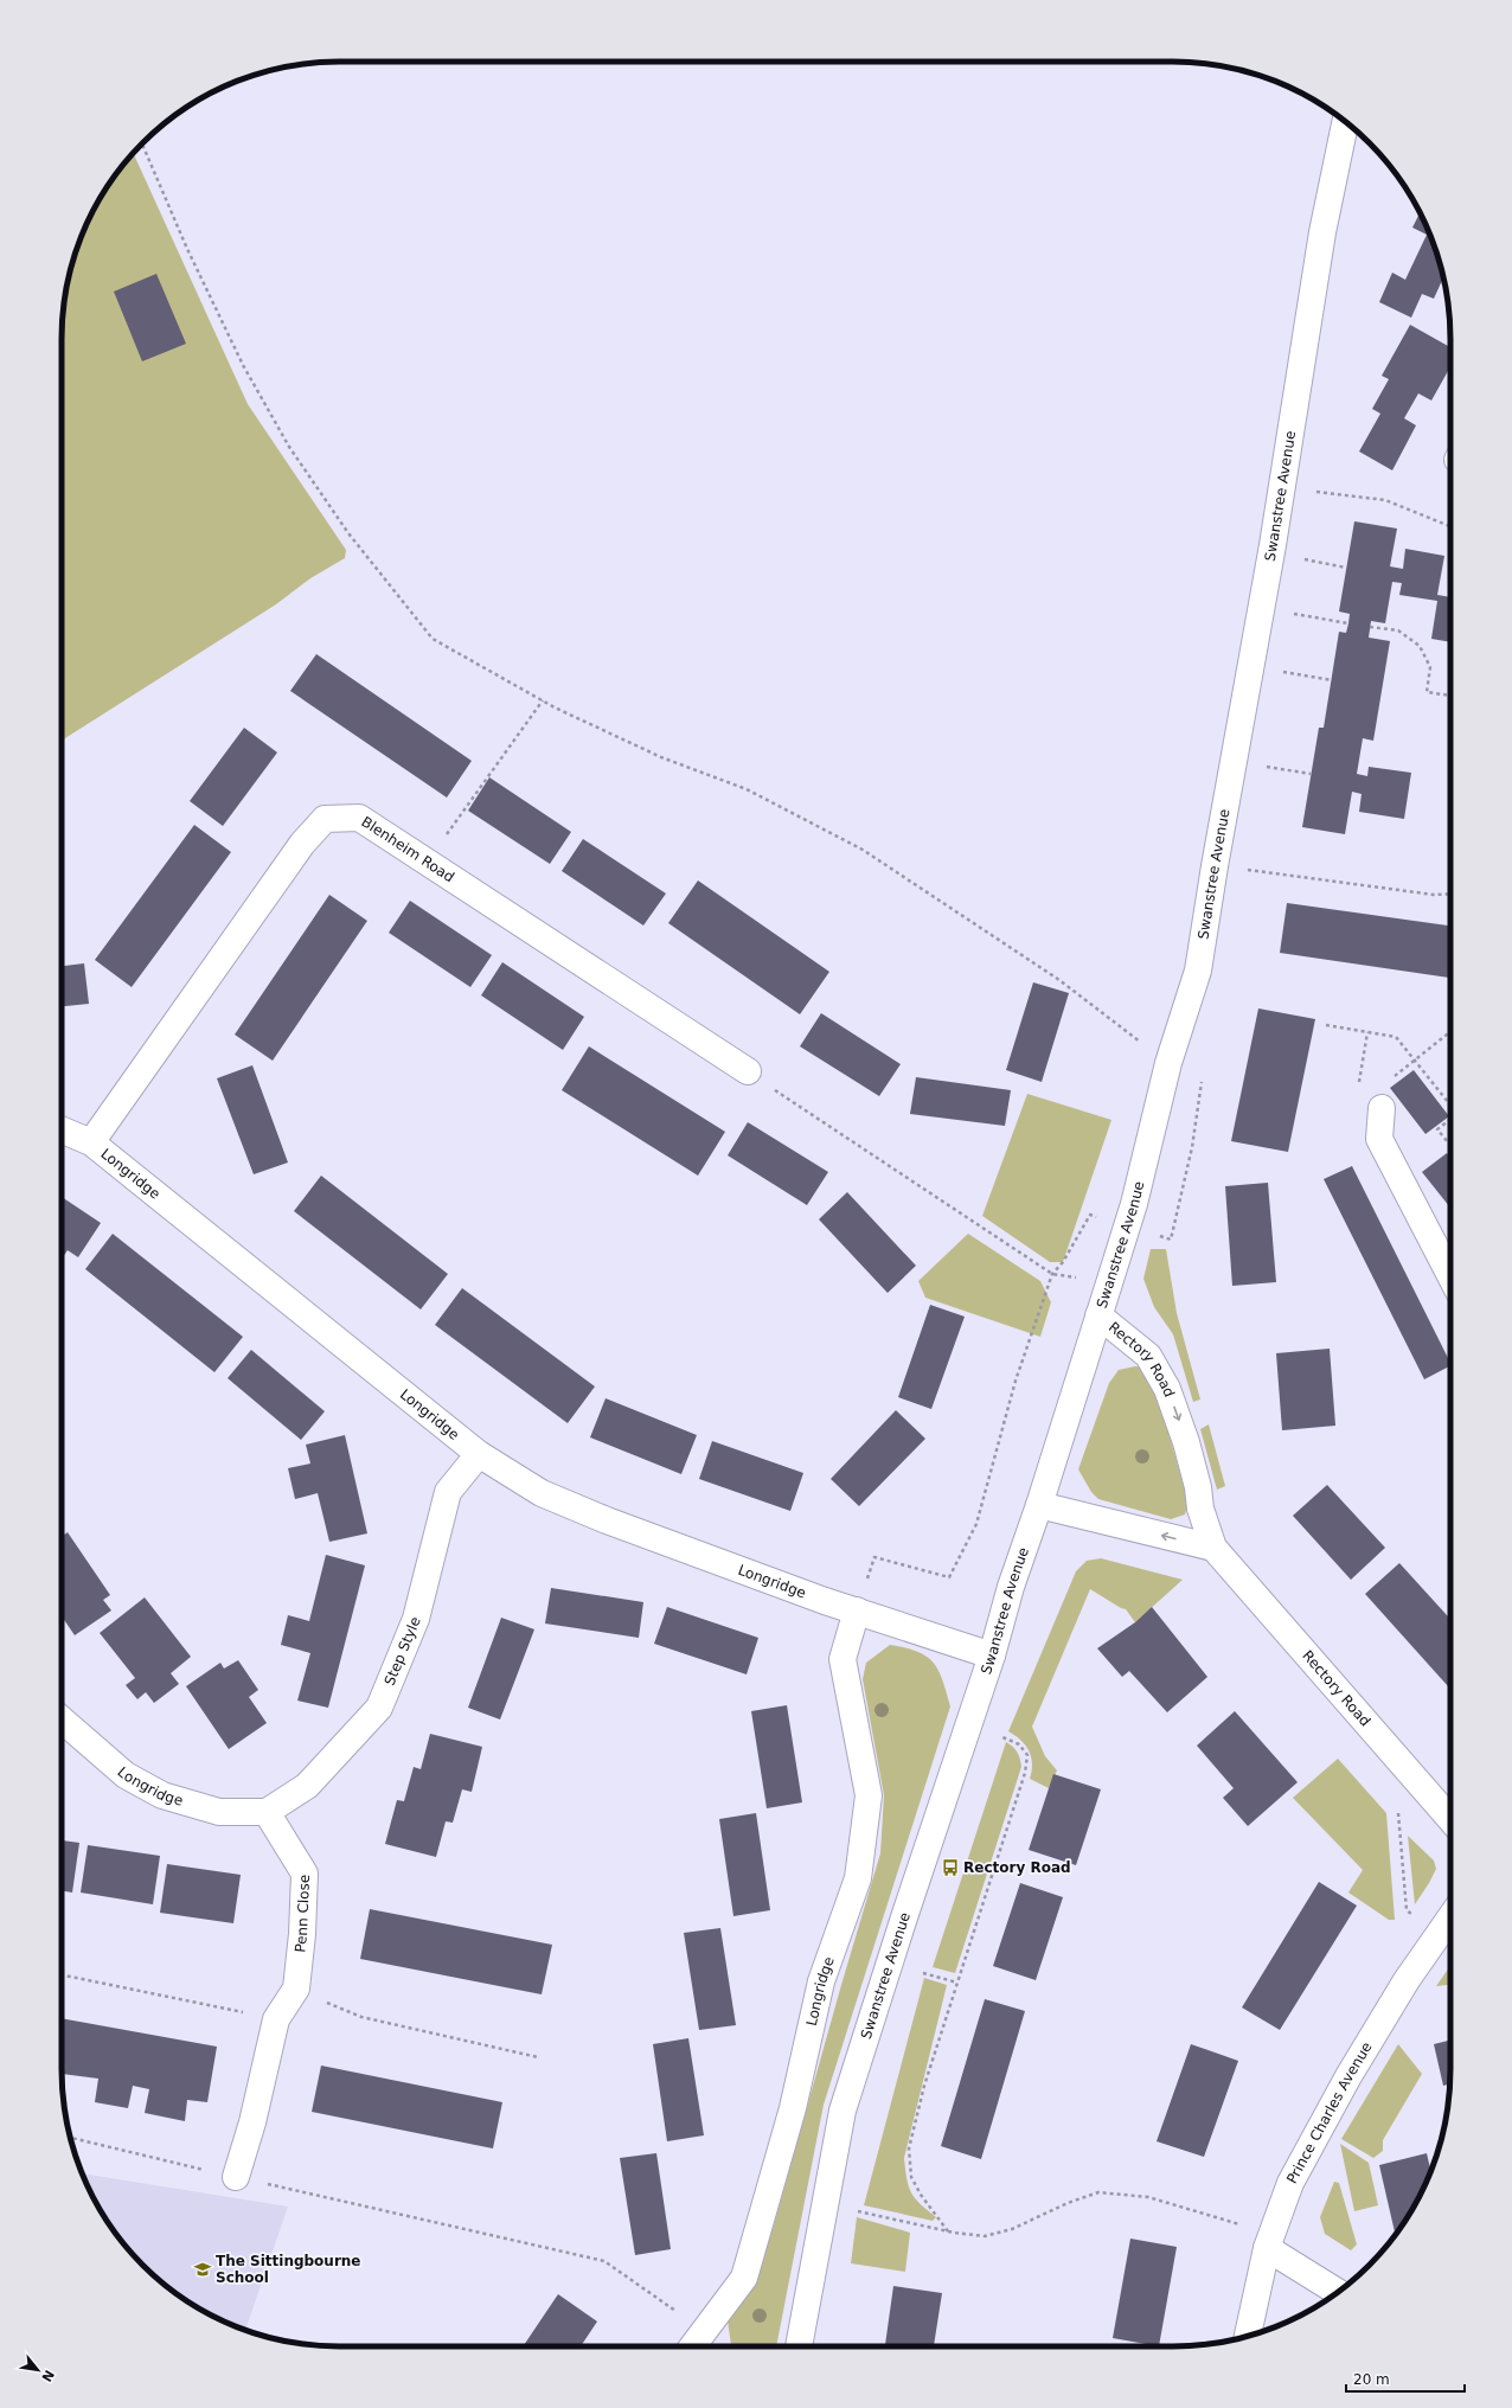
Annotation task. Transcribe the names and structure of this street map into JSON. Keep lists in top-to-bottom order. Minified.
{"streets":{"street":["Swanstree Avenue","Blenheim Road","Longridge","Rectory Road","Step Style","Penn Close","Prince Charles Avenue"]},"crossings":[["Swanstree Avenue","Longridge"],["Swanstree Avenue","Rectory Road"],["Blenheim Road","Longridge"],["Longridge","Step Style"],["Longridge","Penn Close"],["Step Style","Penn Close"]],"one_way":["Rectory Road"],"places":{"bus stop":["Rectory Road"],"school or university":["The Sittingbourne School"]},"scale_bar":"20 m","north":"bottom right"}
